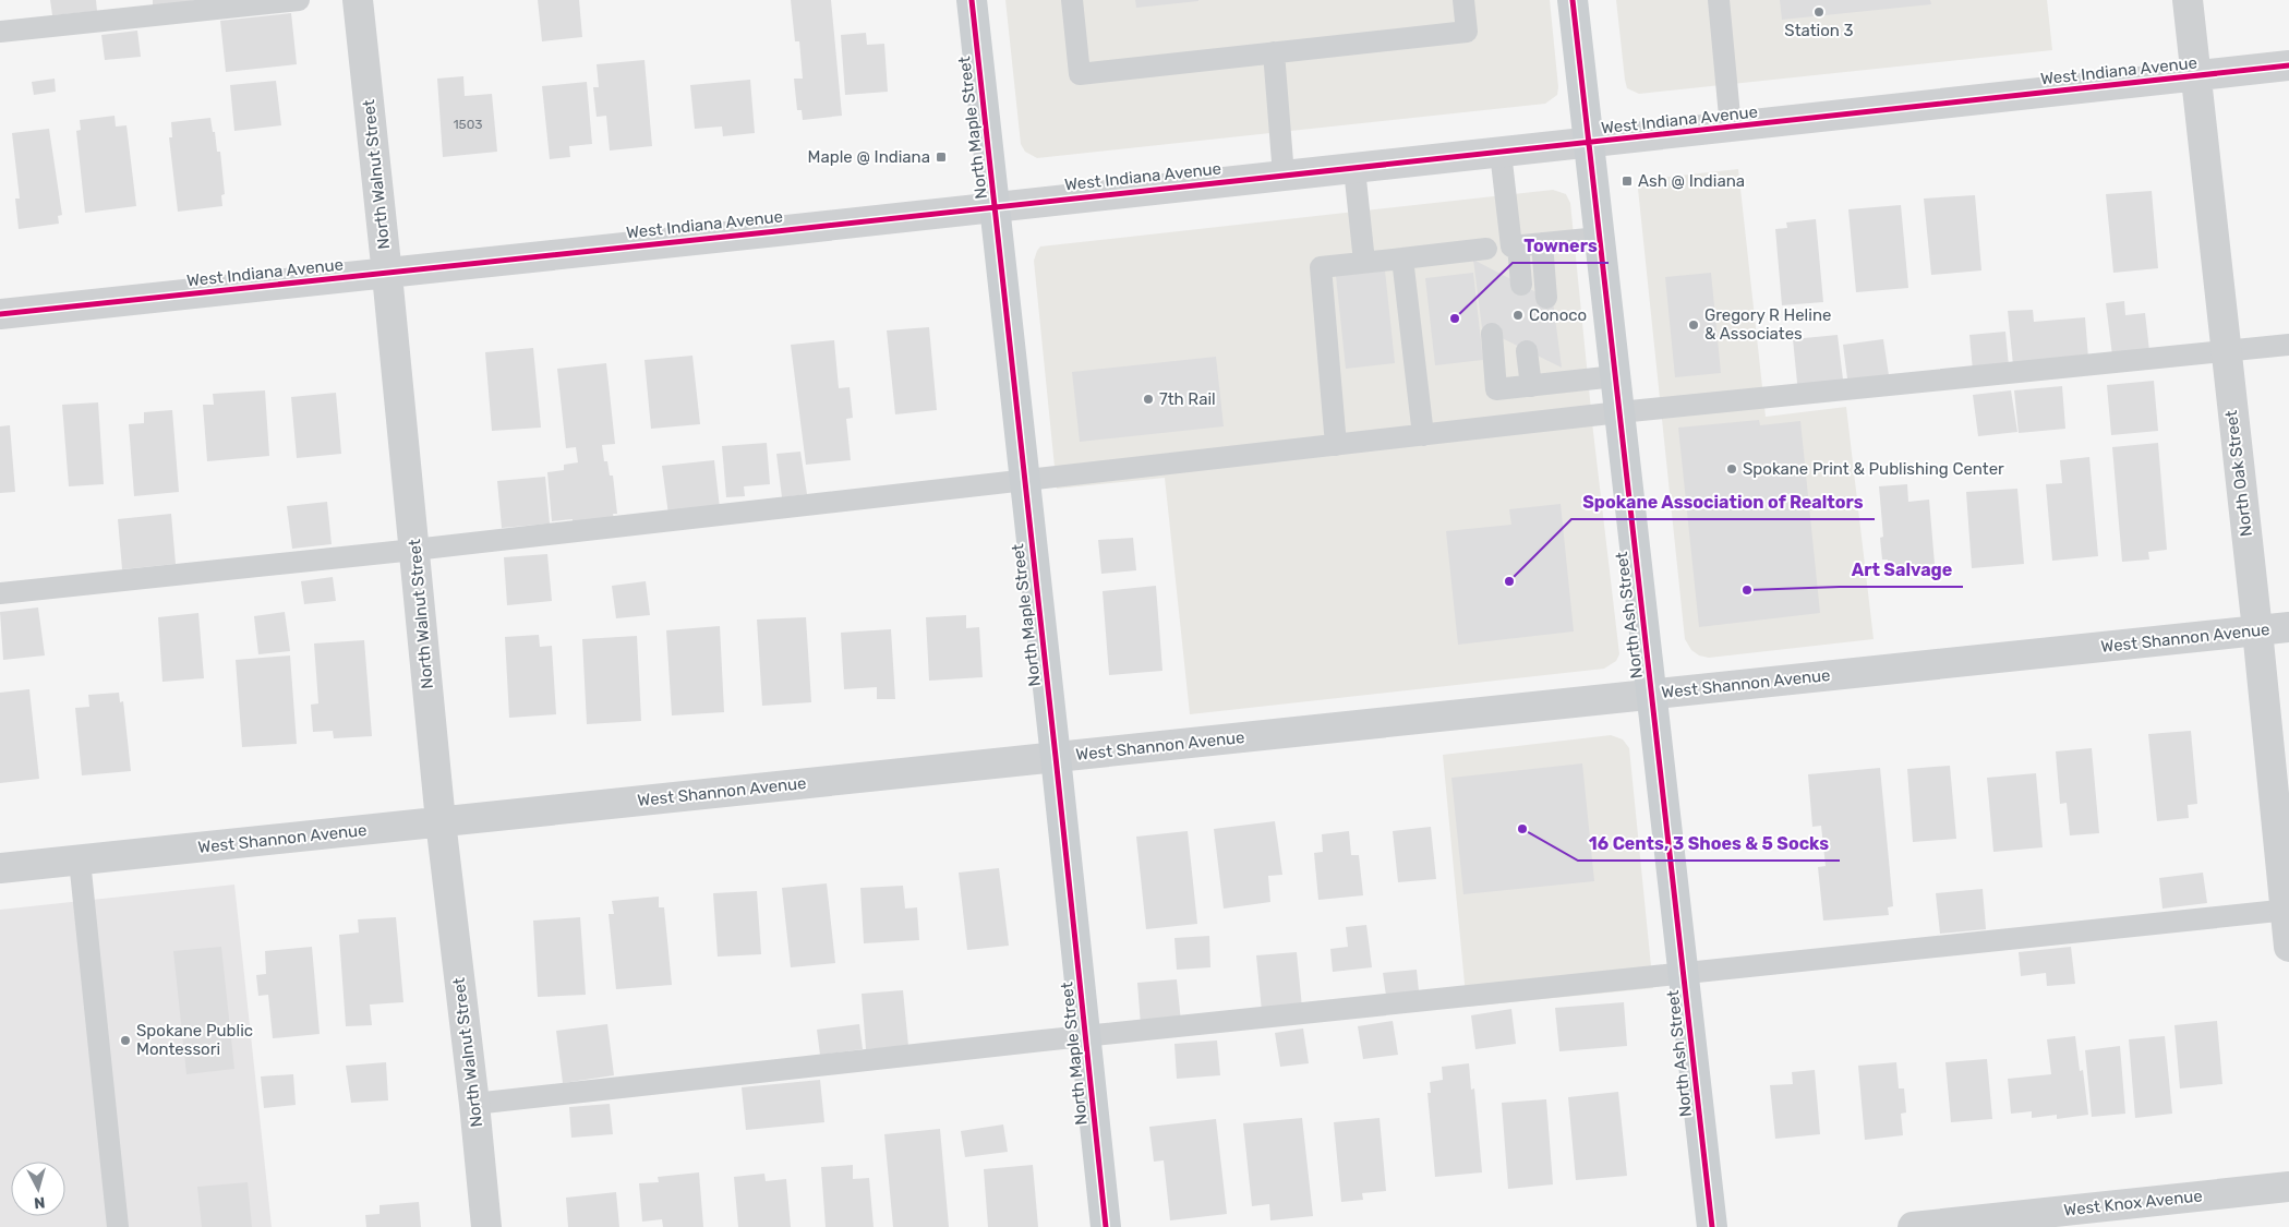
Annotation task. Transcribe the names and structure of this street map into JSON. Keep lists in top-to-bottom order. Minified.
{"streets":{"main road":["North Maple Street","North Ash Street"],"street":["West Indiana Avenue","North Walnut Street","North Oak Street","West Shannon Avenue","West Knox Avenue"]},"crossings":[["West Indiana Avenue","North Maple Street"],["West Indiana Avenue","North Walnut Street"],["West Indiana Avenue","North Oak Street"],["West Indiana Avenue","North Ash Street"],["North Maple Street","West Shannon Avenue"],["North Walnut Street","West Shannon Avenue"],["North Oak Street","West Shannon Avenue"],["North Ash Street","West Shannon Avenue"]],"places":{"other":["Station 3","Conoco","Towners","Gregory R Heline & Associates","7th Rail","Spokane Print & Publishing Center","Spokane Association of Realtors","Art Salvage","16 Cents, 3 Shoes & 5 Socks","Spokane Public Montessori"],"transit":["Maple @ Indiana","Ash @ Indiana"]},"house_numbers":["1503"],"north":"bottom"}
